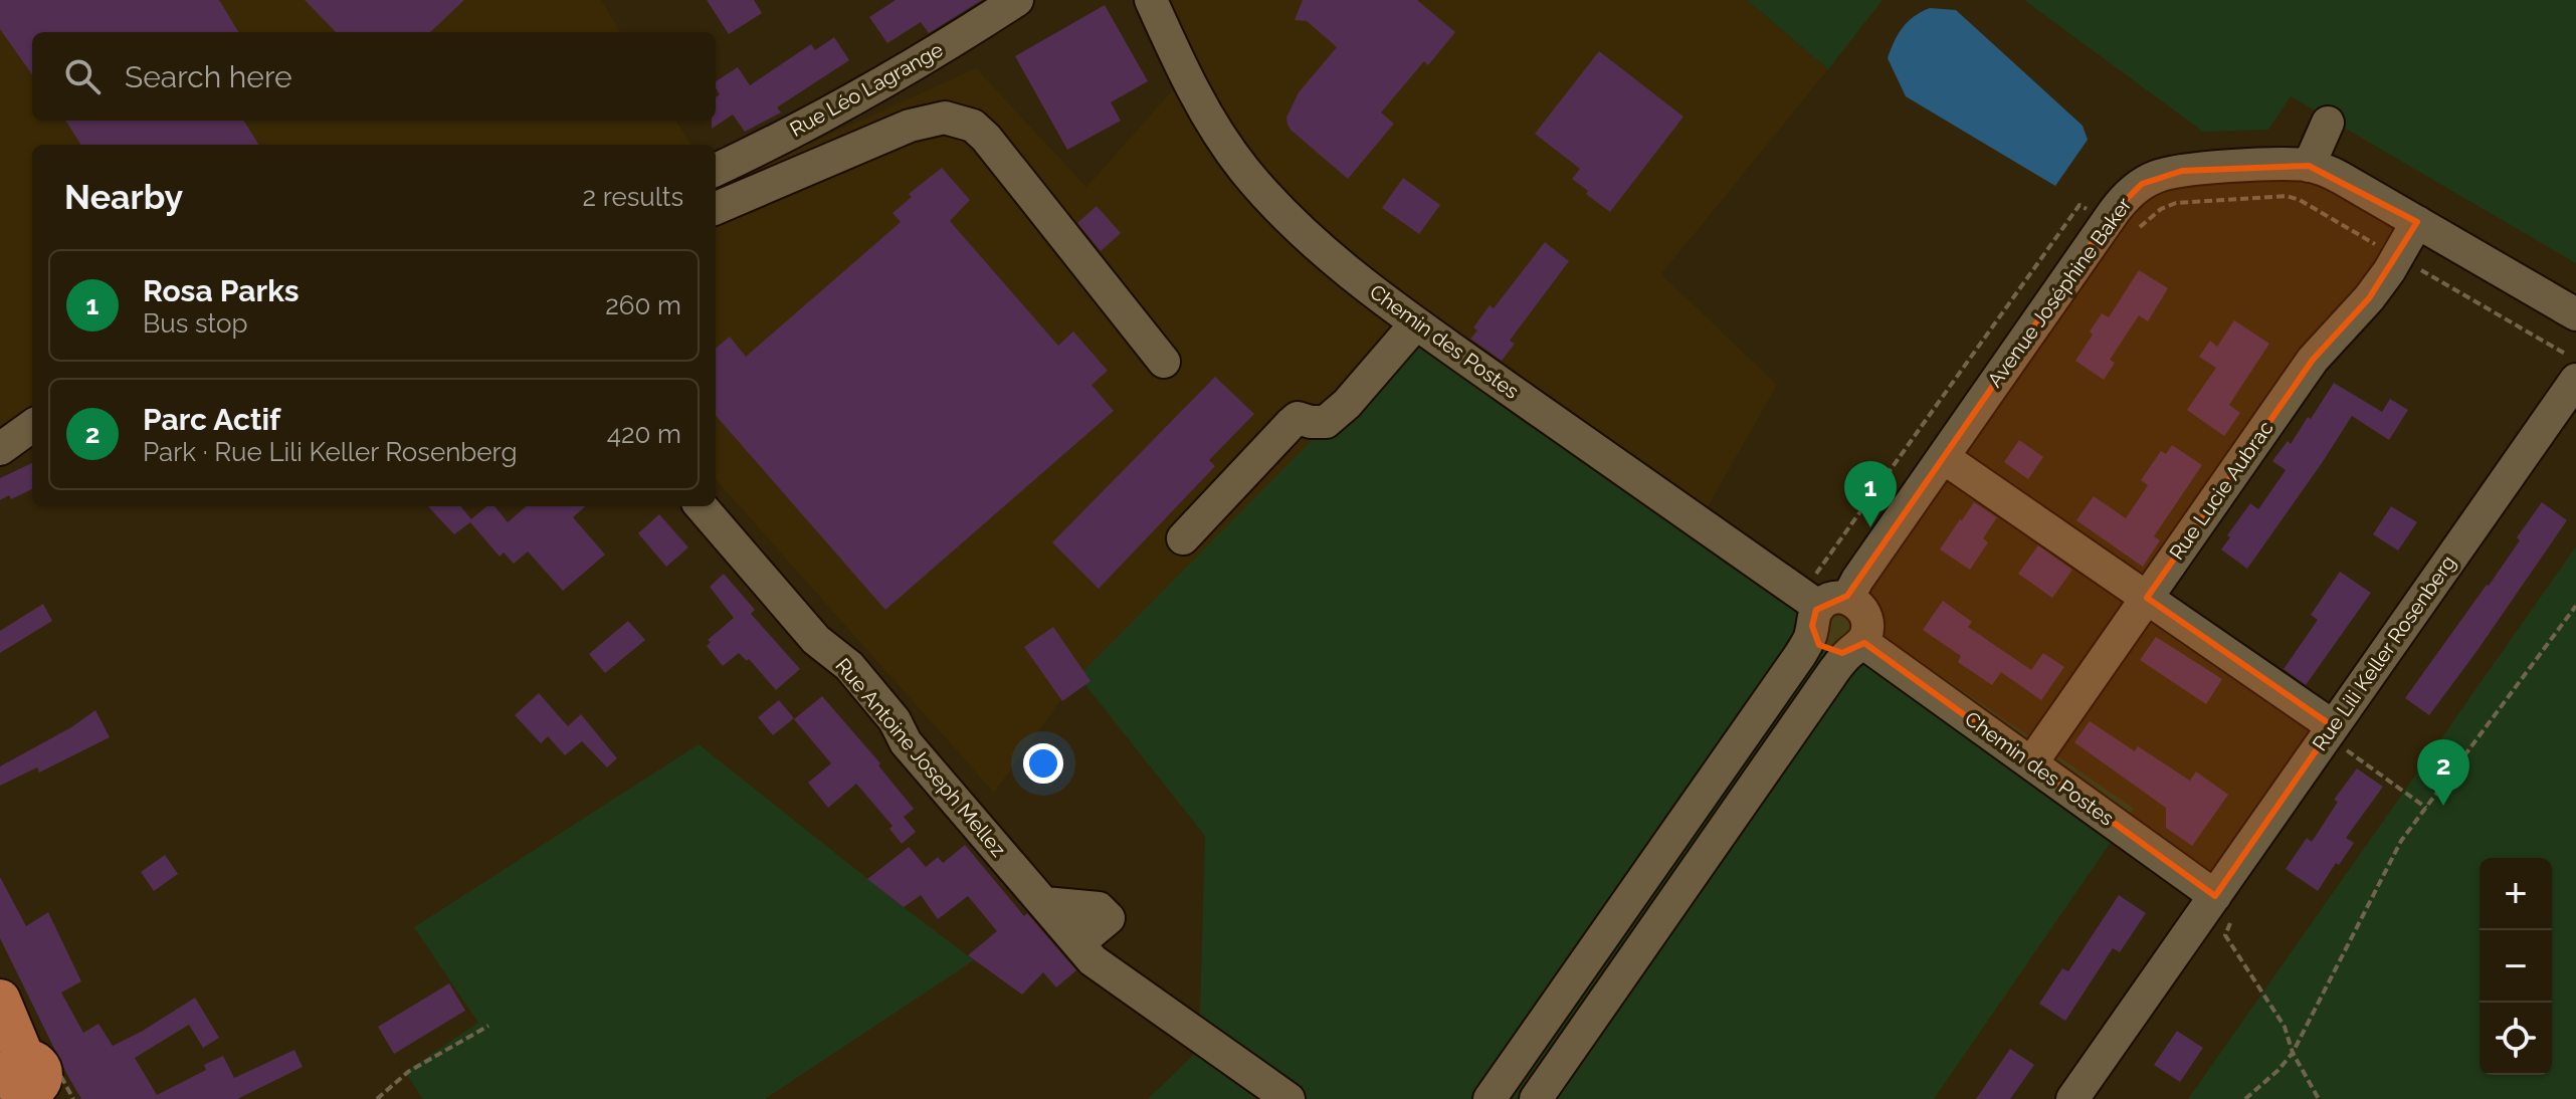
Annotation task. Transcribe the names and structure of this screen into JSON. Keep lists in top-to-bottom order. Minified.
{"streets":{"street":["Rue Léo Lagrange","Avenue Joséphine Baker","Chemin des Postes","Rue Lucie Aubrac","Rue Lili Keller Rosenberg","Rue Antoine Joseph Mellez"]},"crossings":[["Avenue Joséphine Baker","Chemin des Postes"],["Avenue Joséphine Baker","Rue Lucie Aubrac"],["Chemin des Postes","Rue Lucie Aubrac"],["Chemin des Postes","Rue Lili Keller Rosenberg"]],"page":{"search":"Search here","heading":["Nearby","2 results"],"list":[{"mark":"1","name":"Rosa Parks","note":"Bus stop","value":"260 m"},{"mark":"2","name":"Parc Actif","note":"Park · Rue Lili Keller Rosenberg","value":"420 m"}],"pins":["1","2"],"map_buttons":["+","−"]}}
